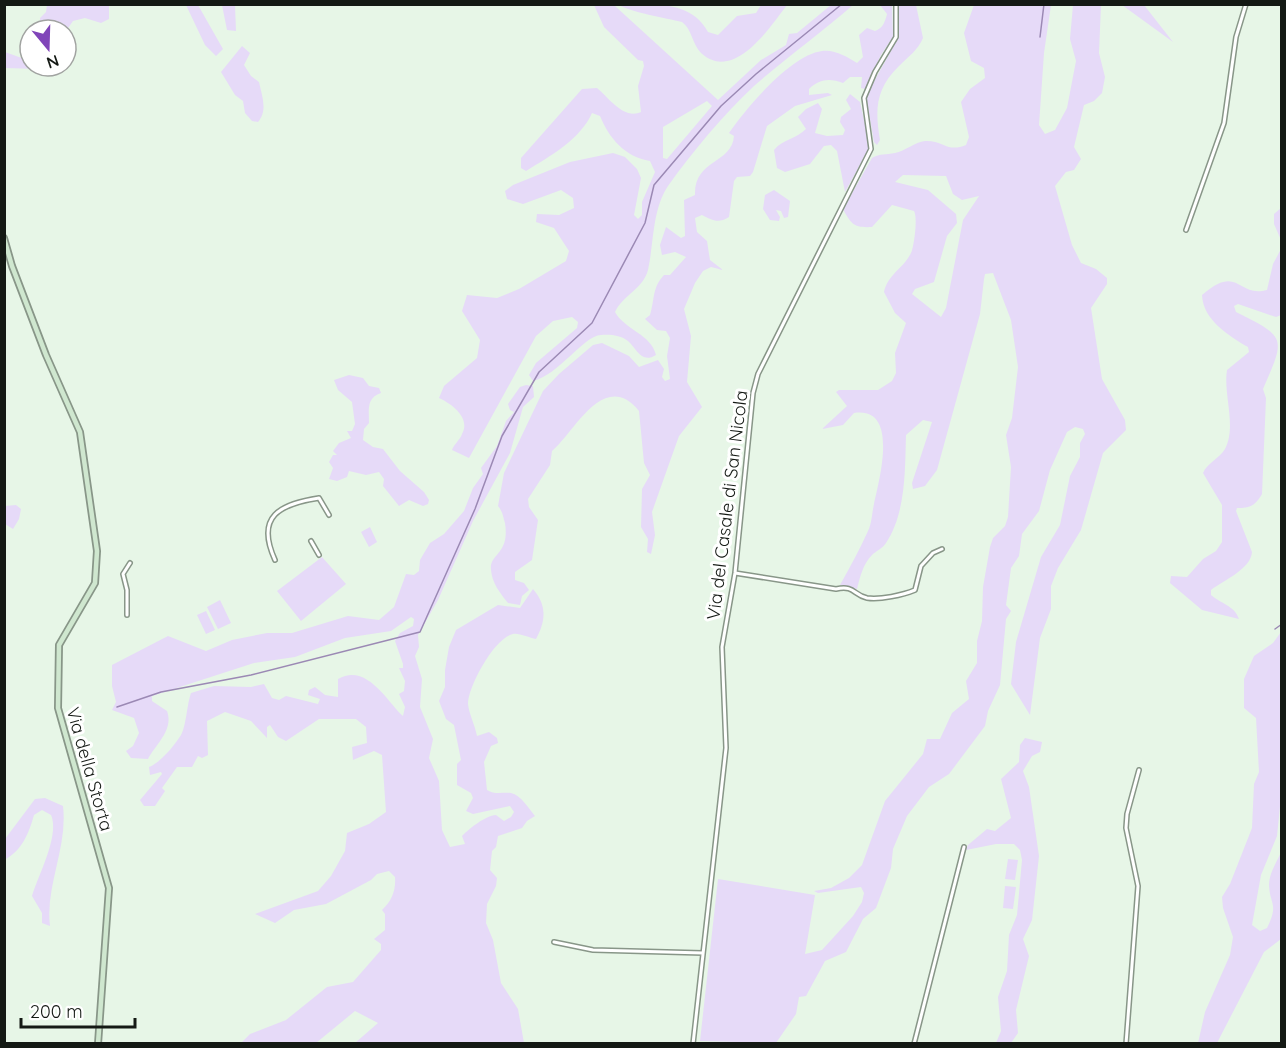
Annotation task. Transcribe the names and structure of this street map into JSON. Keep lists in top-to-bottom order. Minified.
{"streets":{"main road":["Via della Storta"],"street":["Via del Casale di San Nicola"]},"scale_bar":"200 m","north":"bottom"}
